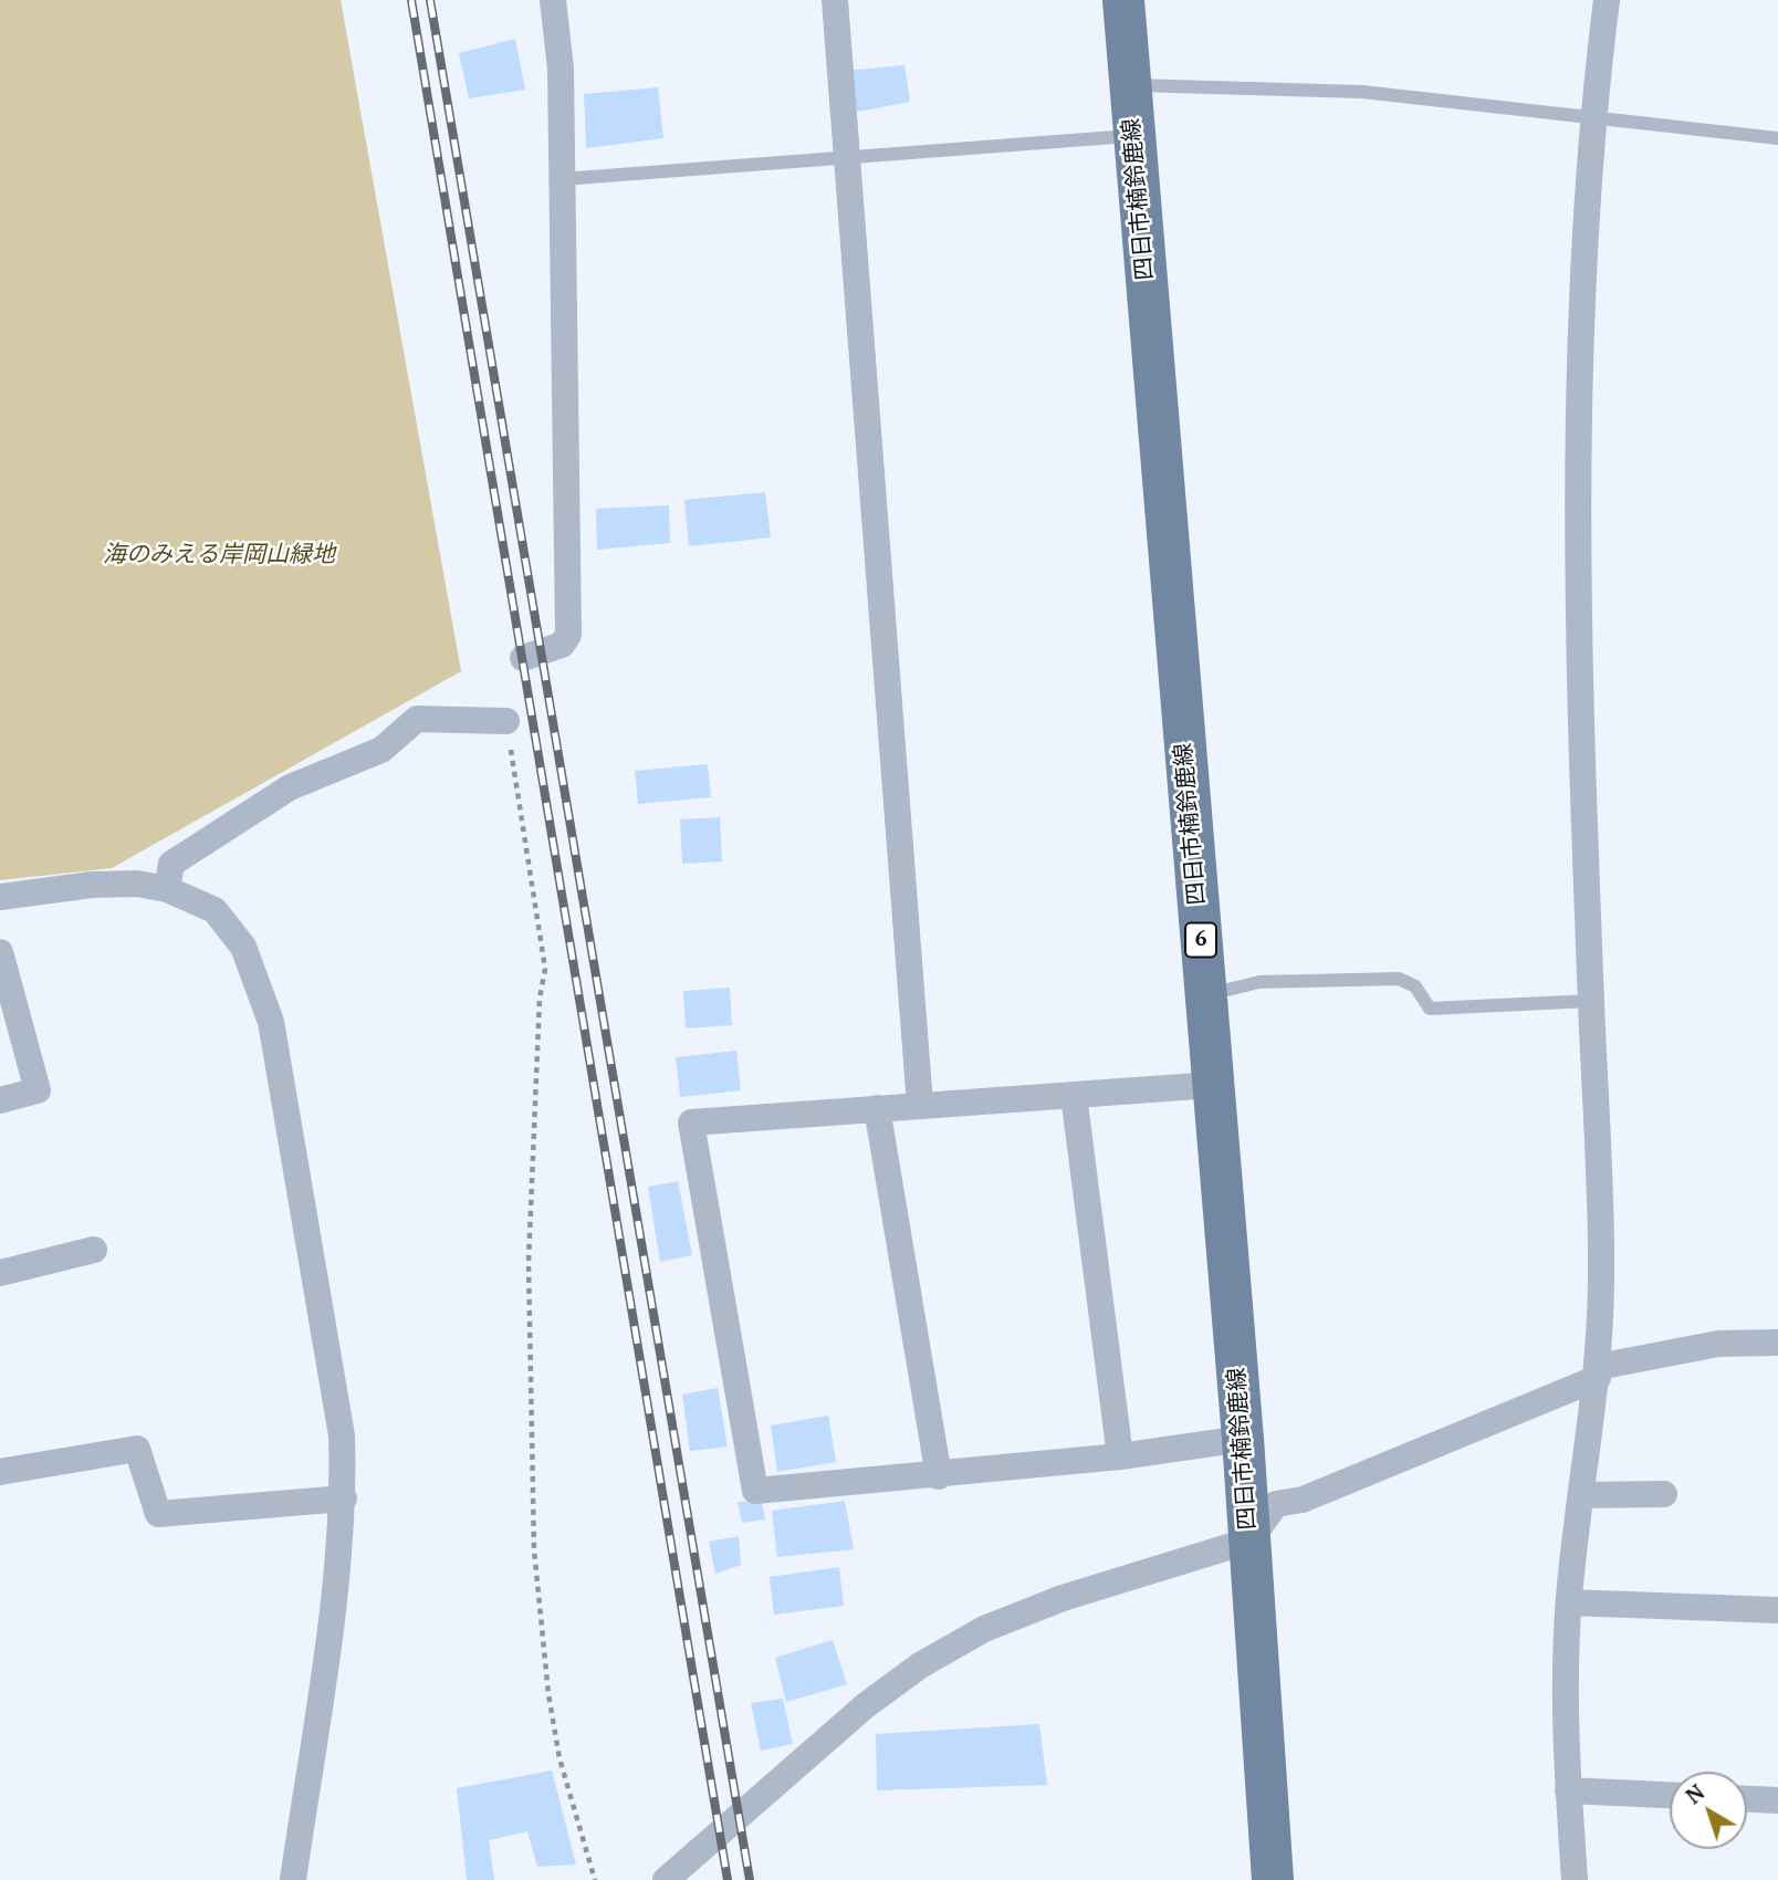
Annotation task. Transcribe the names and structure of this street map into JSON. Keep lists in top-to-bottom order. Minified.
{"streets":{"main road":["四日市楠鈴鹿線","6"]},"parks":["海のみえる岸岡山緑地"],"north":"top left"}
